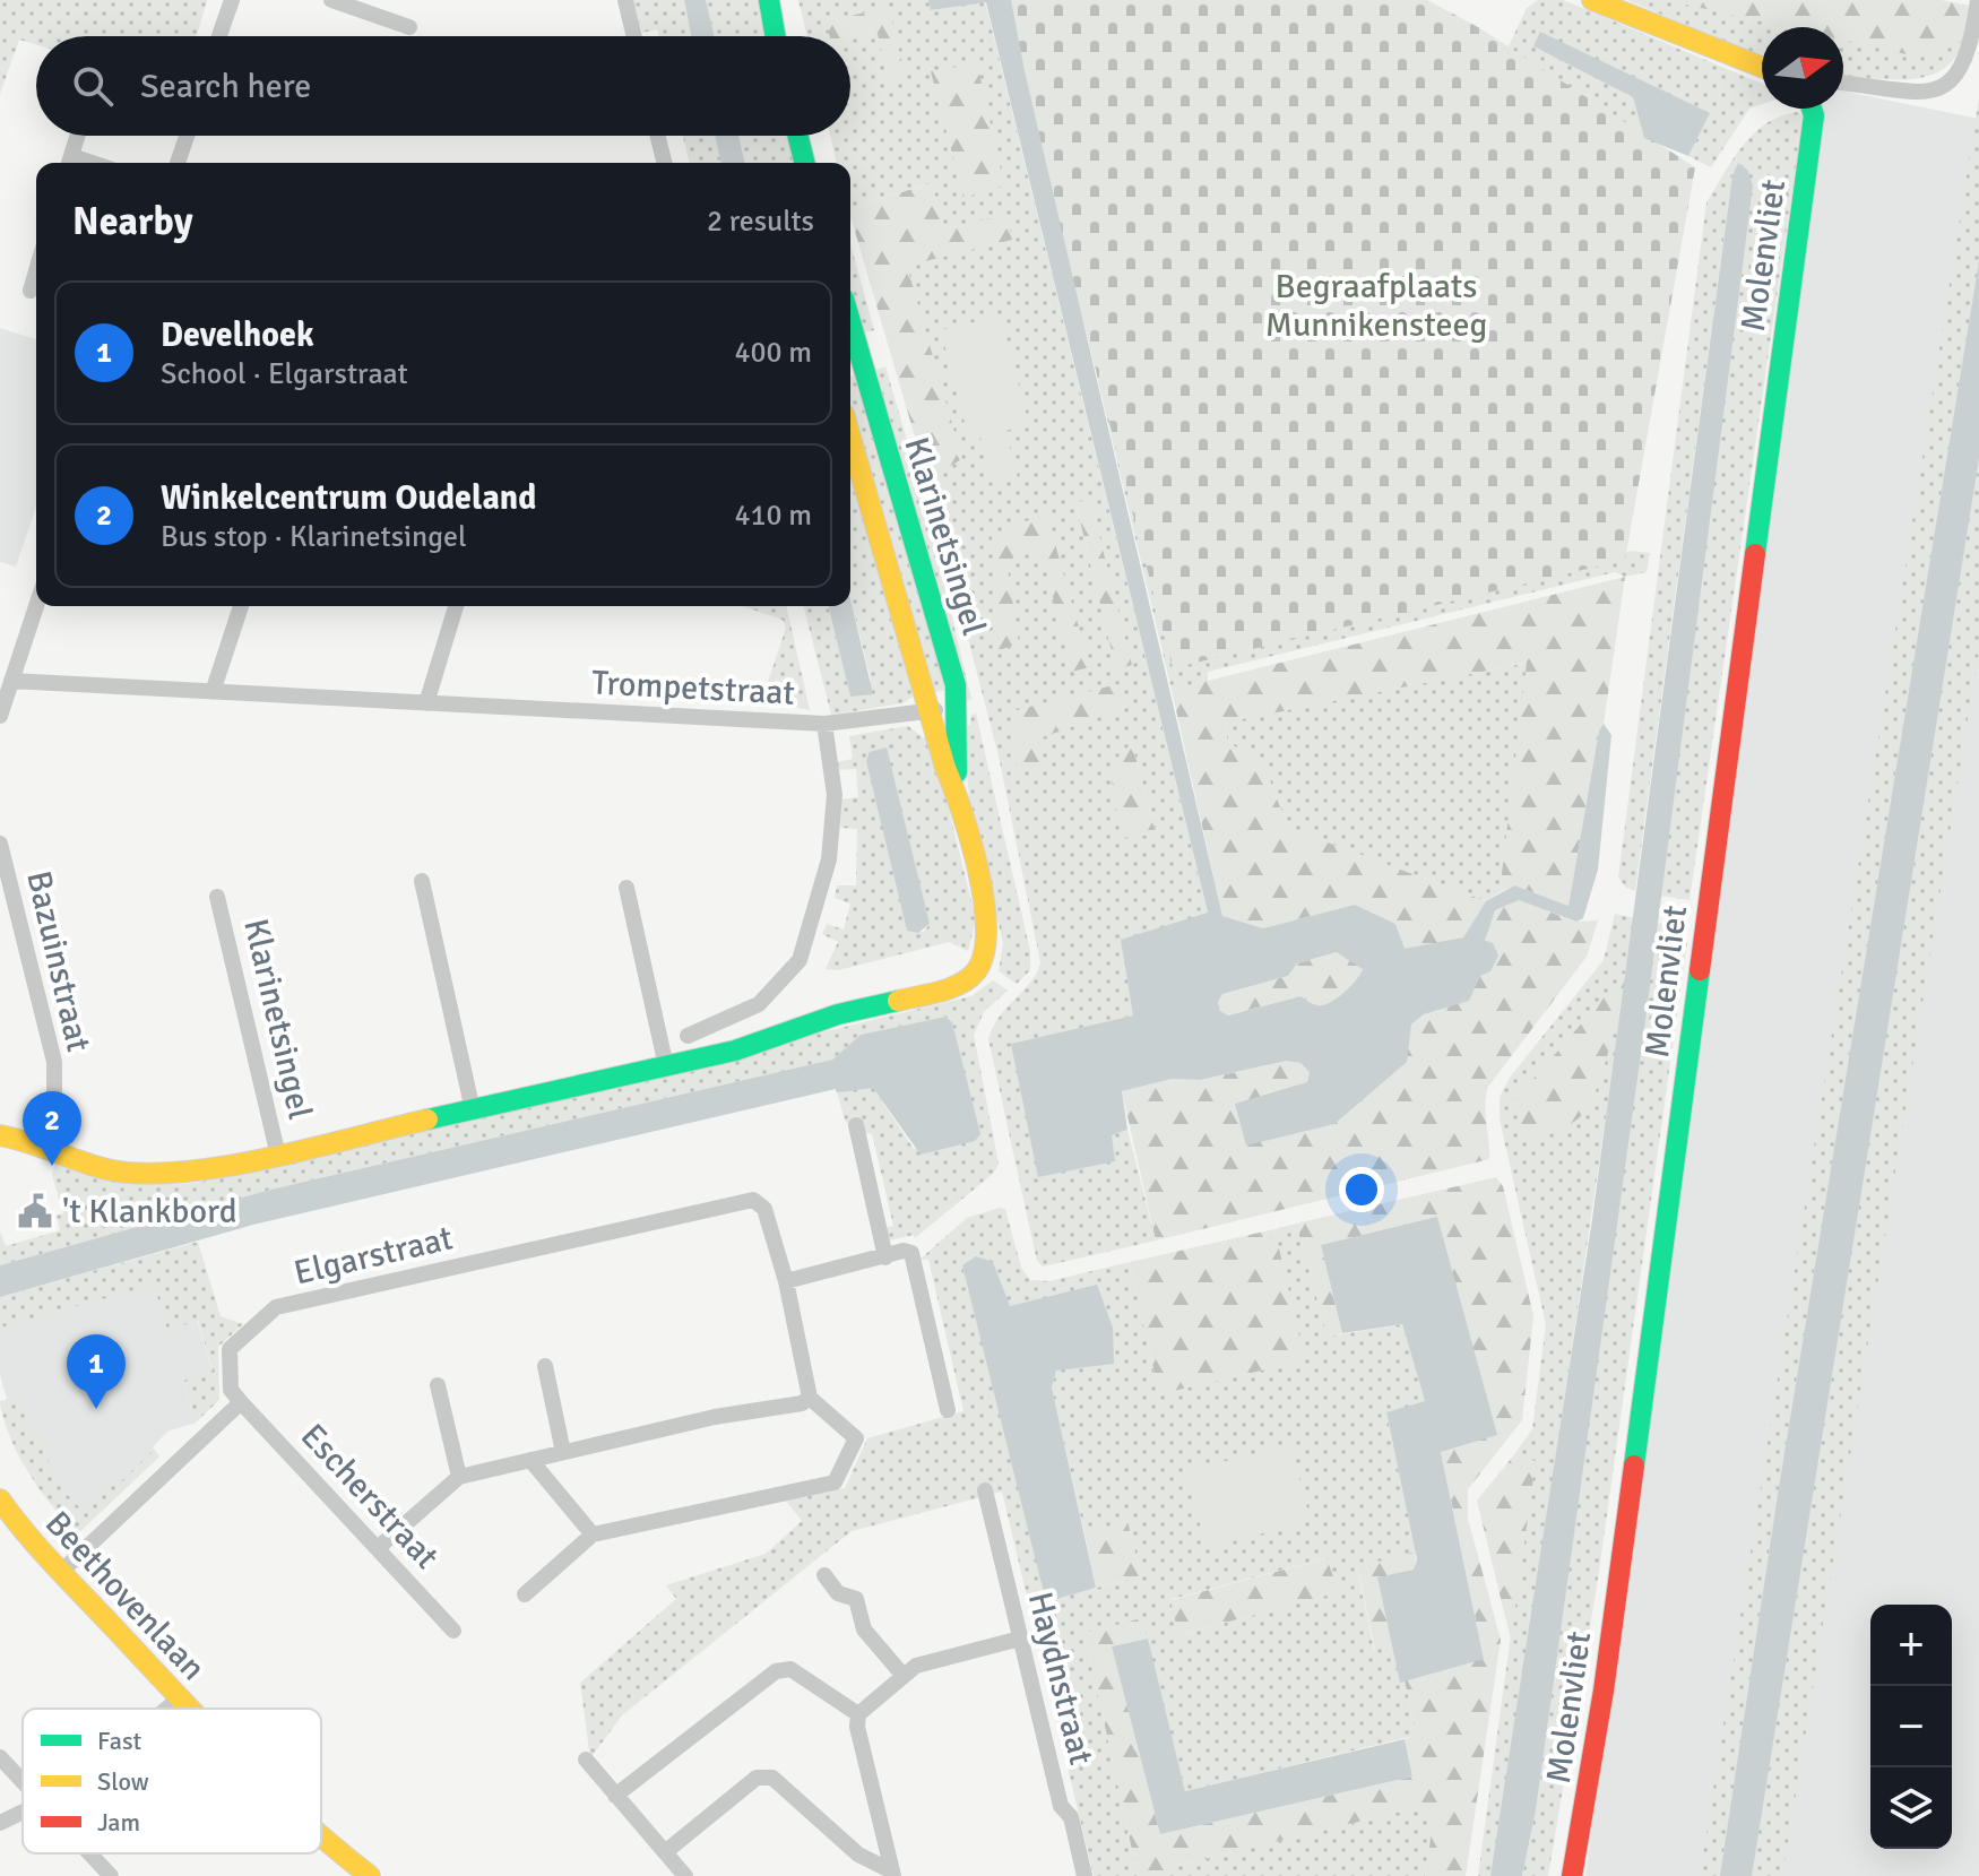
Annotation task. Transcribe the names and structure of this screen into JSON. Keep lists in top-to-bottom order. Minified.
{"streets":{"street":["Molenvliet","Klarinetsingel","Trompetstraat","Bazuinstraat","Elgarstraat","Escherstraat","Beethovenlaan","Haydnstraat"]},"crossings":[["Klarinetsingel","Trompetstraat"],["Klarinetsingel","Bazuinstraat"],["Elgarstraat","Escherstraat"]],"parks":["Begraafplaats Munnikensteeg"],"places":{"public building":["'t Klankbord"]},"legend":["Fast","Slow","Jam"],"north":"right","page":{"search":"Search here","heading":["Nearby","2 results"],"list":[{"mark":"1","name":"Develhoek","note":"School · Elgarstraat","value":"400 m"},{"mark":"2","name":"Winkelcentrum Oudeland","note":"Bus stop · Klarinetsingel","value":"410 m"}],"pins":["2","1"],"map_buttons":["+","−"]}}
